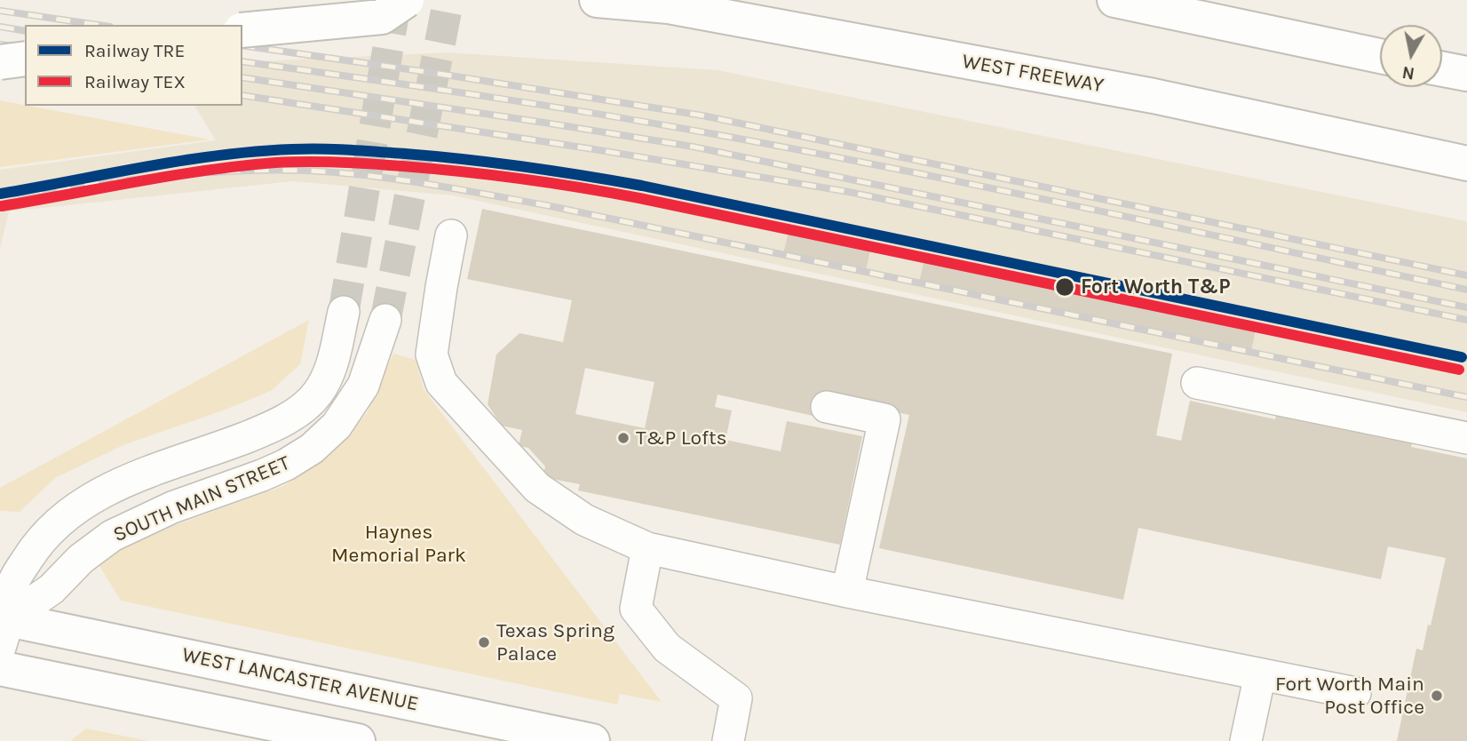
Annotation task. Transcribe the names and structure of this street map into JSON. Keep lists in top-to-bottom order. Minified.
{"streets":{"main road":["WEST FREEWAY","WEST LANCASTER AVENUE"],"street":["SOUTH MAIN STREET"]},"crossings":[["SOUTH MAIN STREET","WEST LANCASTER AVENUE"]],"parks":["Haynes Memorial Park"],"places":["Fort Worth T&P","T&P Lofts","Texas Spring Palace","Fort Worth Main Post Office"],"lines":["rail line TRE","rail line TEX"],"legend":["Railway TRE","Railway TEX"],"north":"bottom"}
